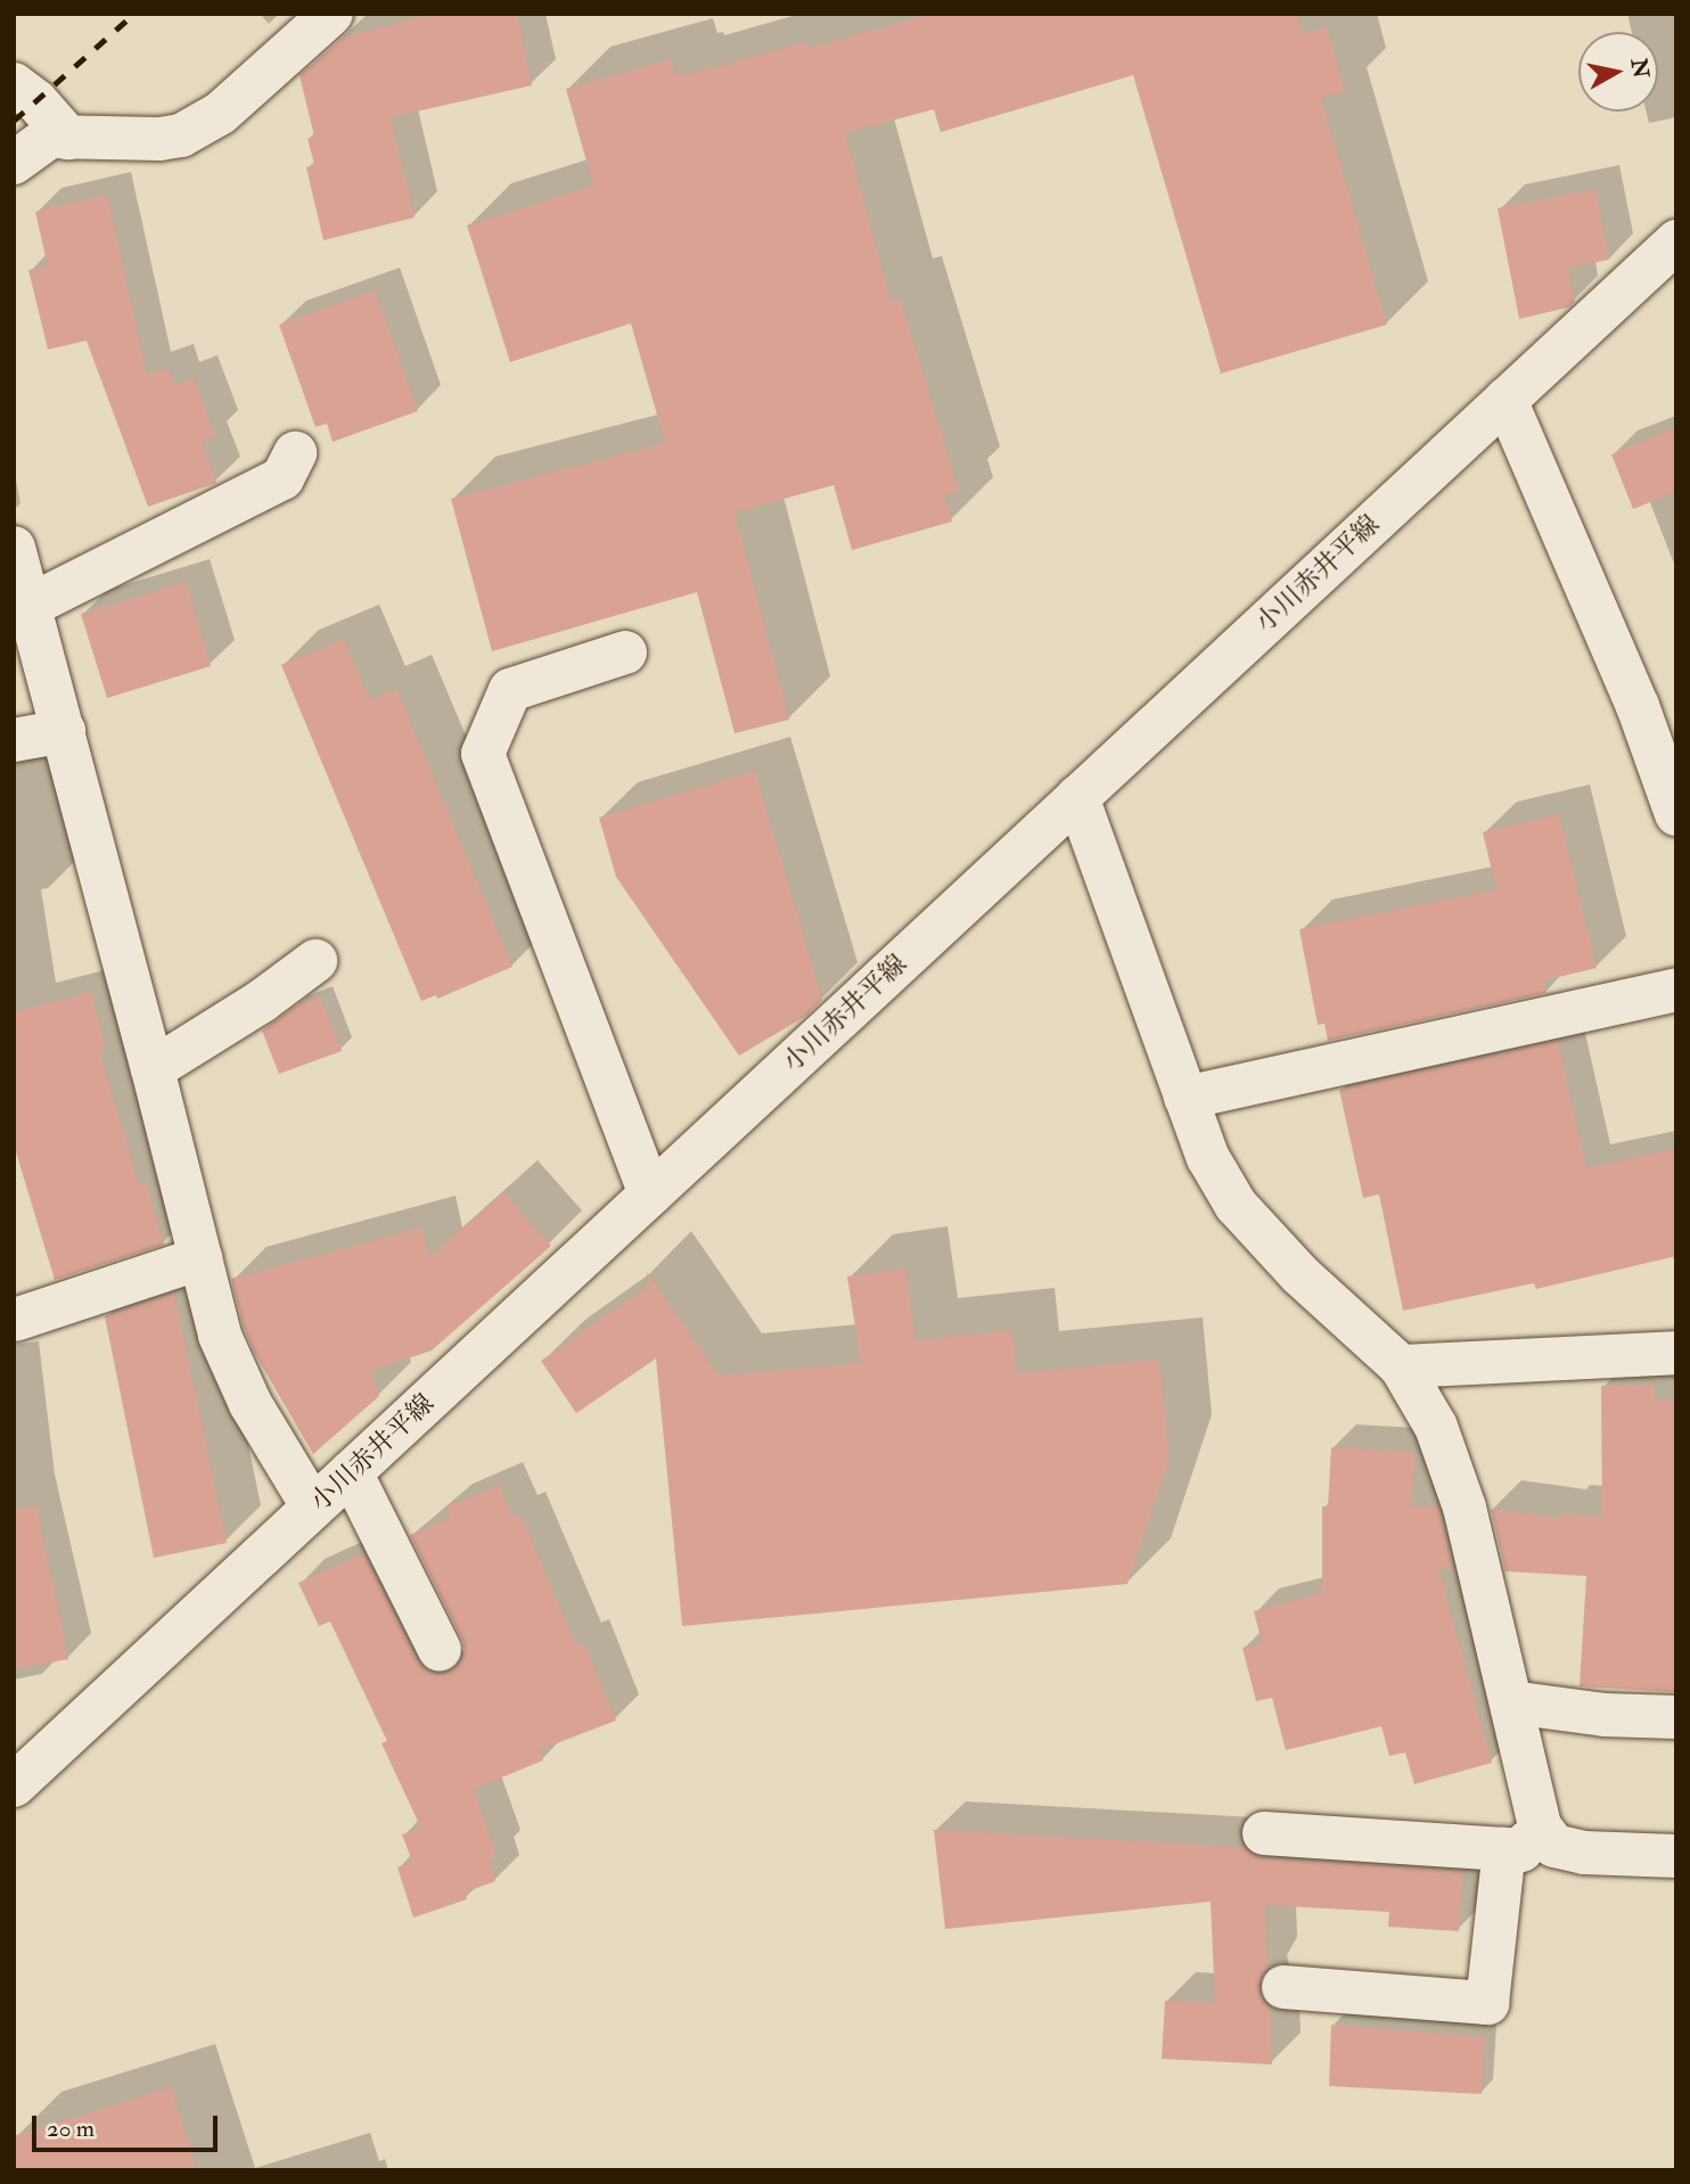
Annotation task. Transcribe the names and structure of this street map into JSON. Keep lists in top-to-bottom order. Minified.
{"streets":{"street":["小川赤井平線"]},"scale_bar":"20 m","north":"right"}
